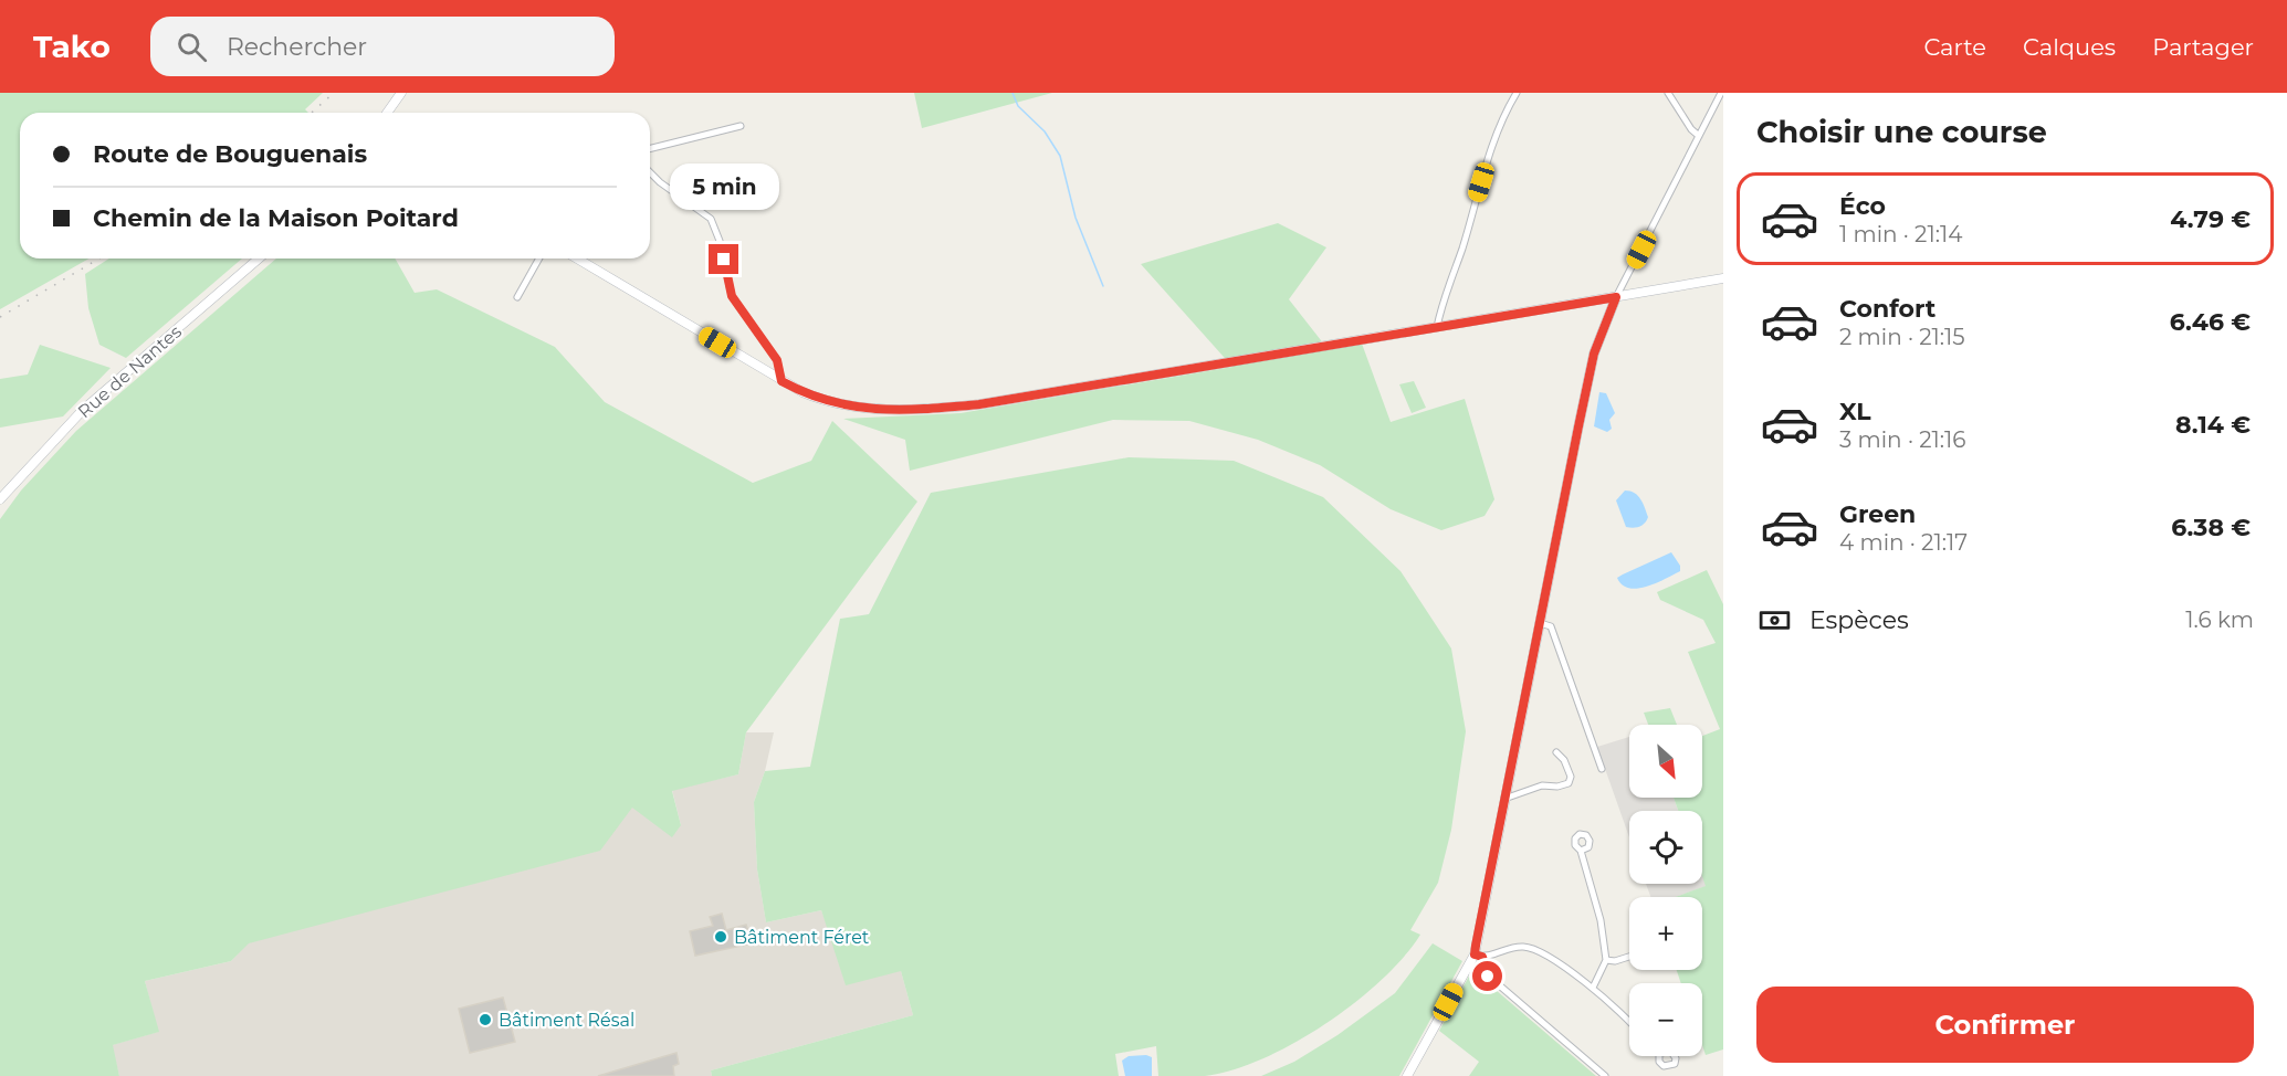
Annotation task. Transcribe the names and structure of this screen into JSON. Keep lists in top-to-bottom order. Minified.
{"streets":{"street":["Rue de Nantes"]},"places":["Bâtiment Féret","Bâtiment Résal"],"north":"bottom right","page":{"header":"Tako","search":"Rechercher","nav":["Carte","Calques","Partager"],"heading":"Choisir une course","banner":["Route de Bouguenais","Chemin de la Maison Poitard"],"bubble":"5 min","list":[{"name":"Éco","note":"1 min · 21:14","value":"4.79 €"},{"name":"Confort","note":"2 min · 21:15","value":"6.46 €"},{"name":"XL","note":"3 min · 21:16","value":"8.14 €"},{"name":"Green","note":"4 min · 21:17","value":"6.38 €"}],"pay":["Espèces","1.6 km"],"map_buttons":["+","−"],"buttons":"Confirmer"}}
